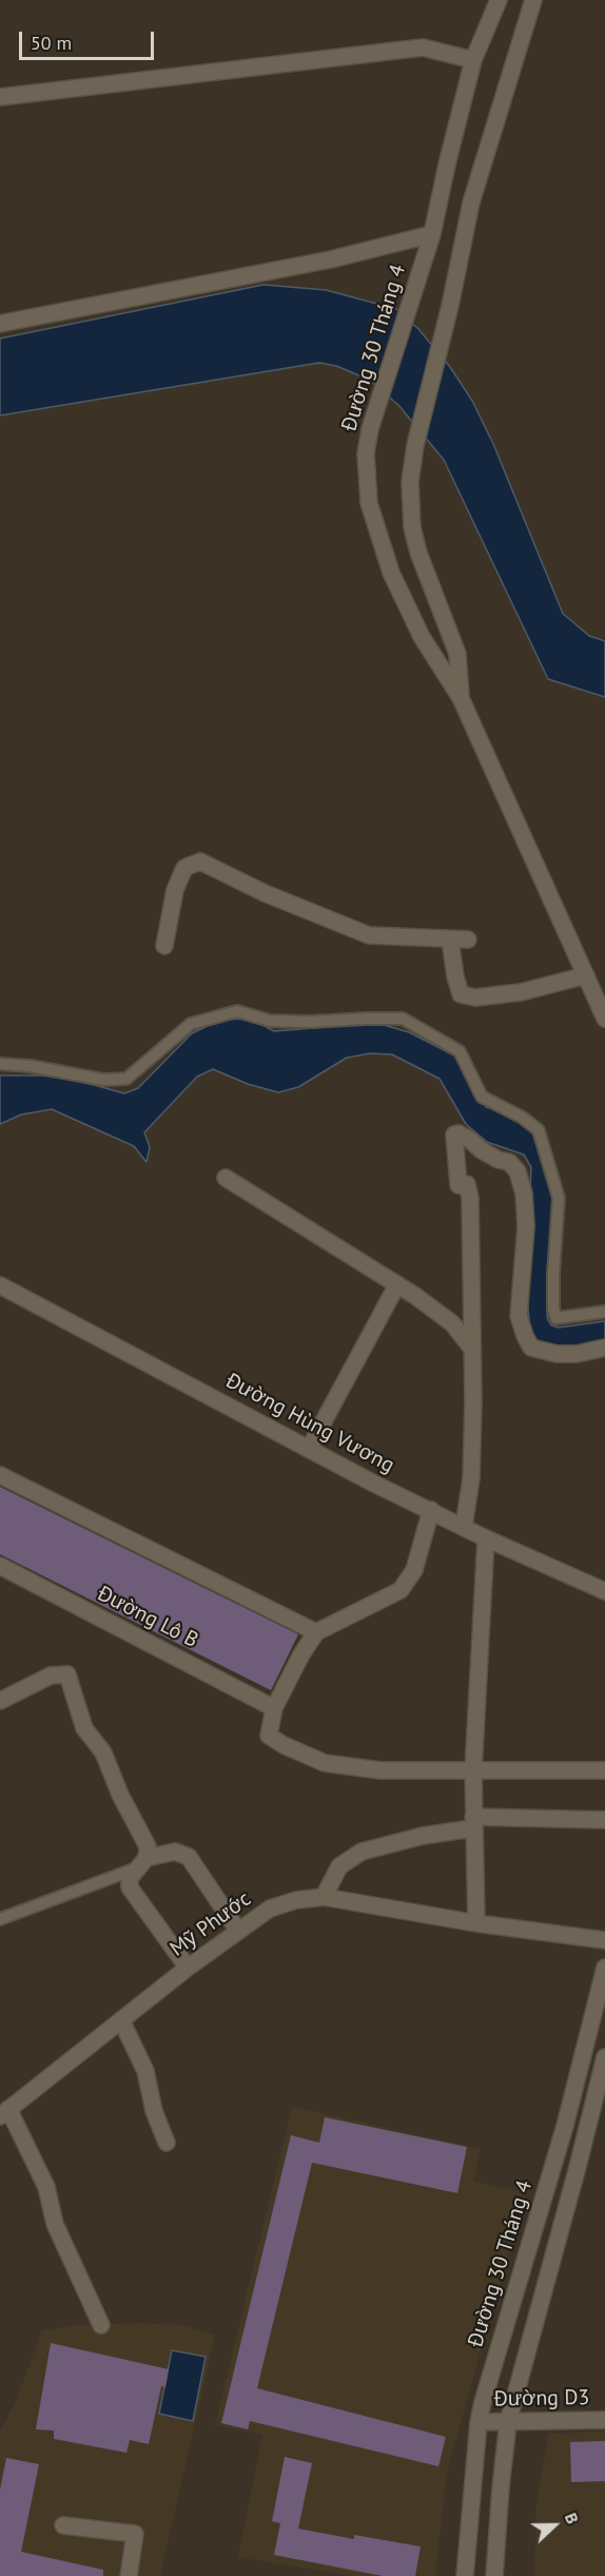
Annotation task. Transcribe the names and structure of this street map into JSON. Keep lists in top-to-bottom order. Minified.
{"streets":{"street":["Đường 30 Tháng 4","Đường Hùng Vương","Đường Lô B","Mỹ Phước","Đường D3"]},"crossings":[["Đường 30 Tháng 4","Đường D3"]],"scale_bar":"50 m","north":"right"}
